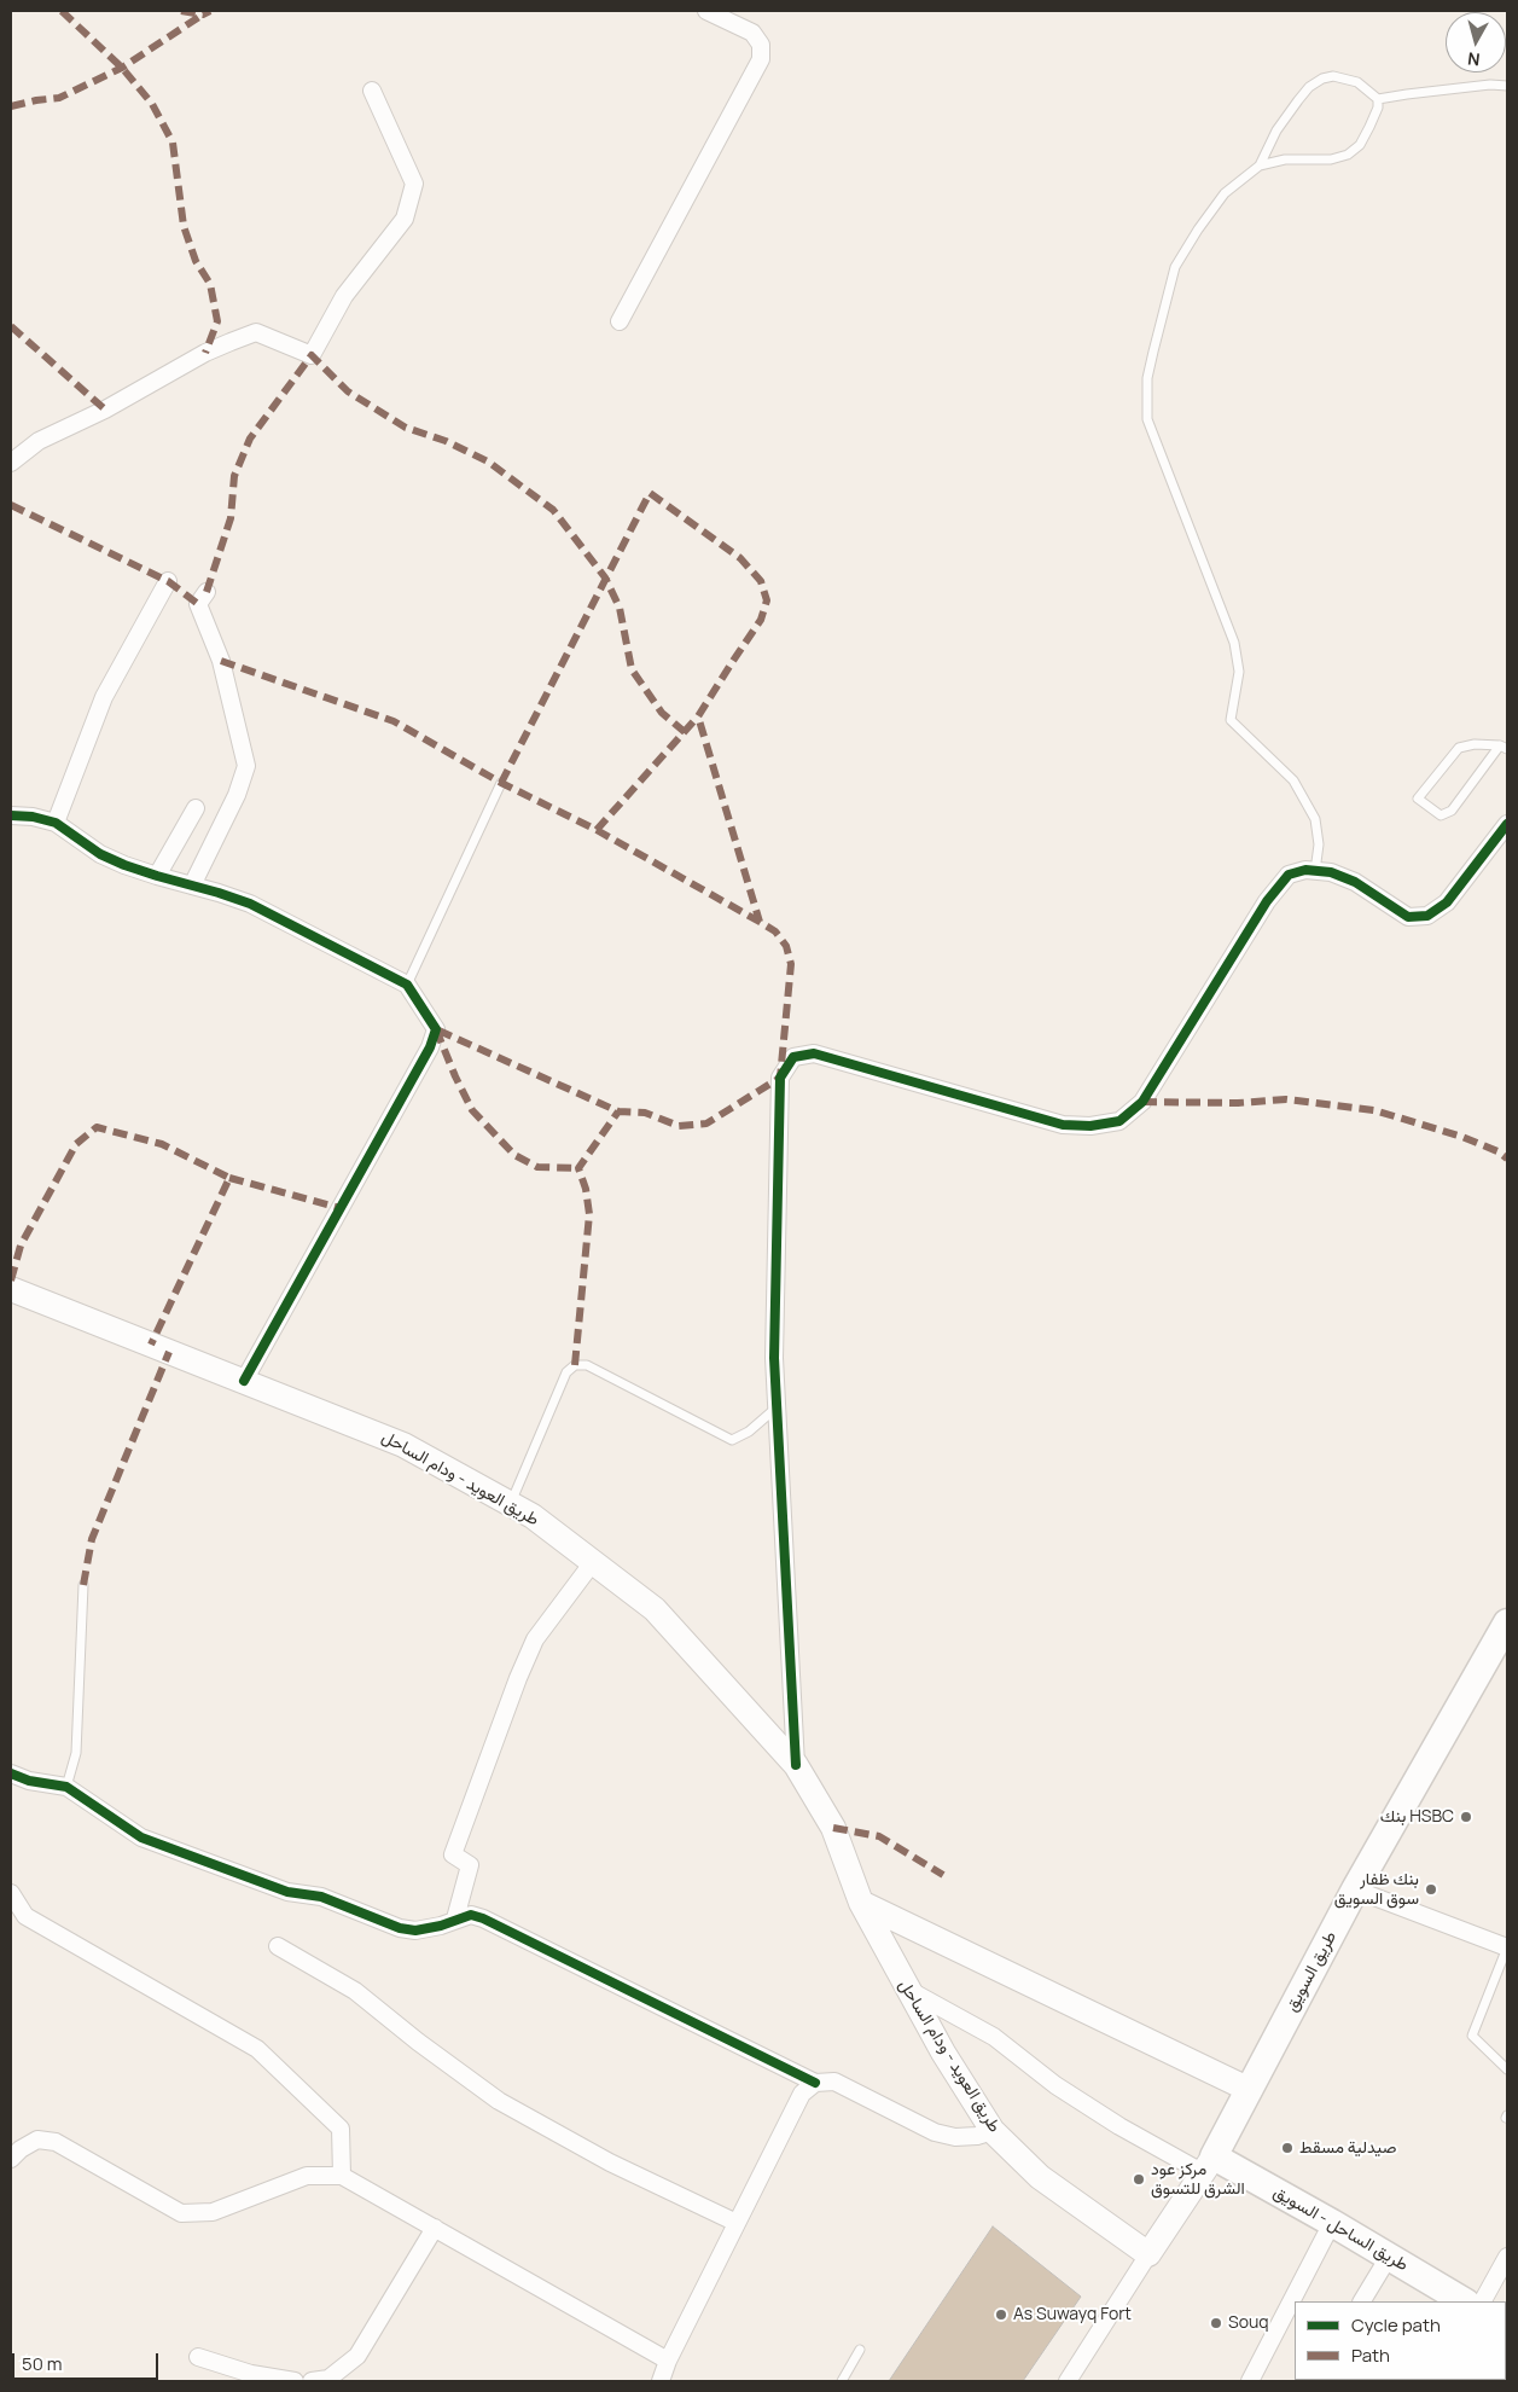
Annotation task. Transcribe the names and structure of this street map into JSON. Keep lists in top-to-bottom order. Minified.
{"streets":{"main road":["طريق العويد - ودام الساحل","طريق السويق","طريق الساحل - السويق"]},"crossings":[["طريق العويد - ودام الساحل","طريق السويق"],["طريق السويق","طريق الساحل - السويق"]],"places":["بنك HSBC","بنك ظفار سوق السويق","صيدلية مسقط","مركز عود الشرق للتسوق","As Suwayq Fort","Souq"],"legend":["Cycle path","Path"],"scale_bar":"50 m","north":"bottom"}
